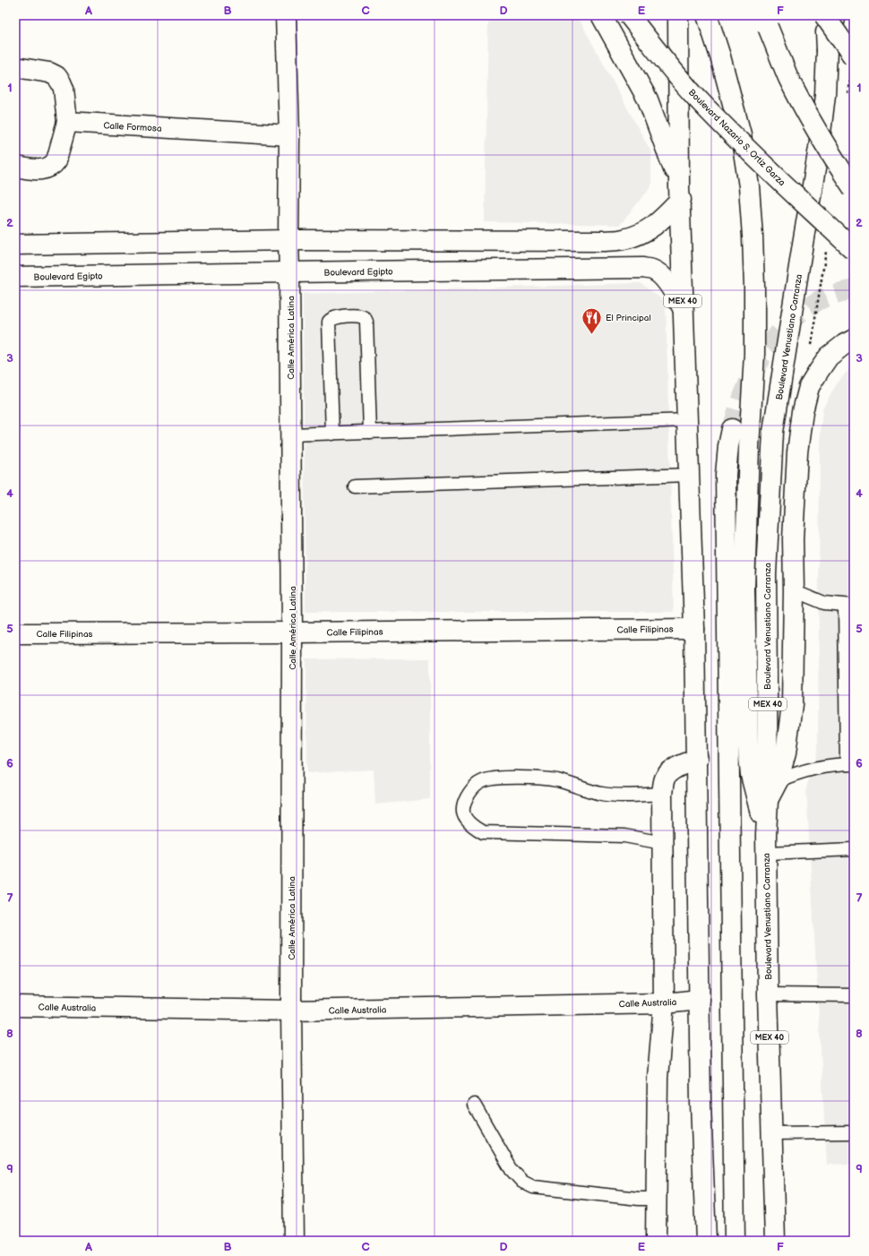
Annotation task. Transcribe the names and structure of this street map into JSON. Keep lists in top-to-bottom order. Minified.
{"streets":{"main road":["Calle Formosa","Boulevard Nazario S. Ortiz Garza","Boulevard Egipto","MEX 40","Boulevard Venustiano Carranza","Calle América Latina","Calle Filipinas","Calle Australia"]},"crossings":[["Calle Formosa","Calle América Latina"],["Boulevard Egipto","MEX 40"],["Boulevard Egipto","Calle América Latina"],["MEX 40","Boulevard Venustiano Carranza"],["MEX 40","Calle Filipinas"],["MEX 40","Calle Australia"],["Calle América Latina","Calle Filipinas"],["Calle América Latina","Calle Australia"]],"places":{"restaurant":["El Principal"]},"grid":{"columns":["A","B","C","D","E","F"],"rows":["1","2","3","4","5","6","7","8","9"]}}
